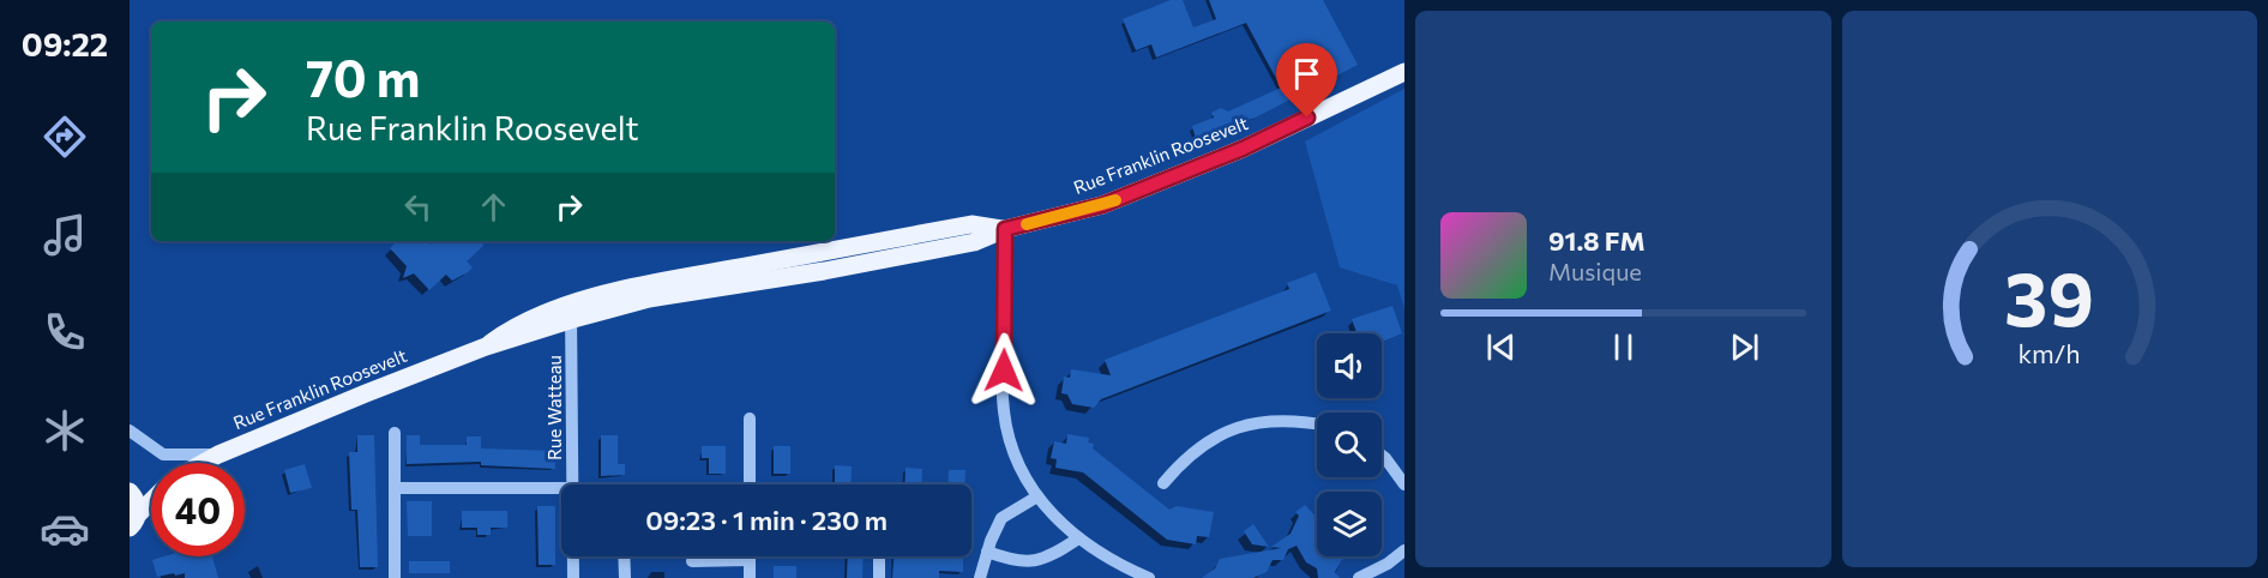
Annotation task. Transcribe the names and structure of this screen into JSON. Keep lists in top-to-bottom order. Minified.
{"streets":{"main road":["Rue Franklin Roosevelt"],"street":["Rue Watteau"]},"crossings":[["Rue Franklin Roosevelt","Rue Watteau"]],"page":{"tabs":"09:22","turn":["70 m","Rue Franklin Roosevelt"],"song":["91.8 FM","Musique"],"limit":"40","trip":"09:23 · 1 min · 230 m","gauge":["39","km/h"]}}
